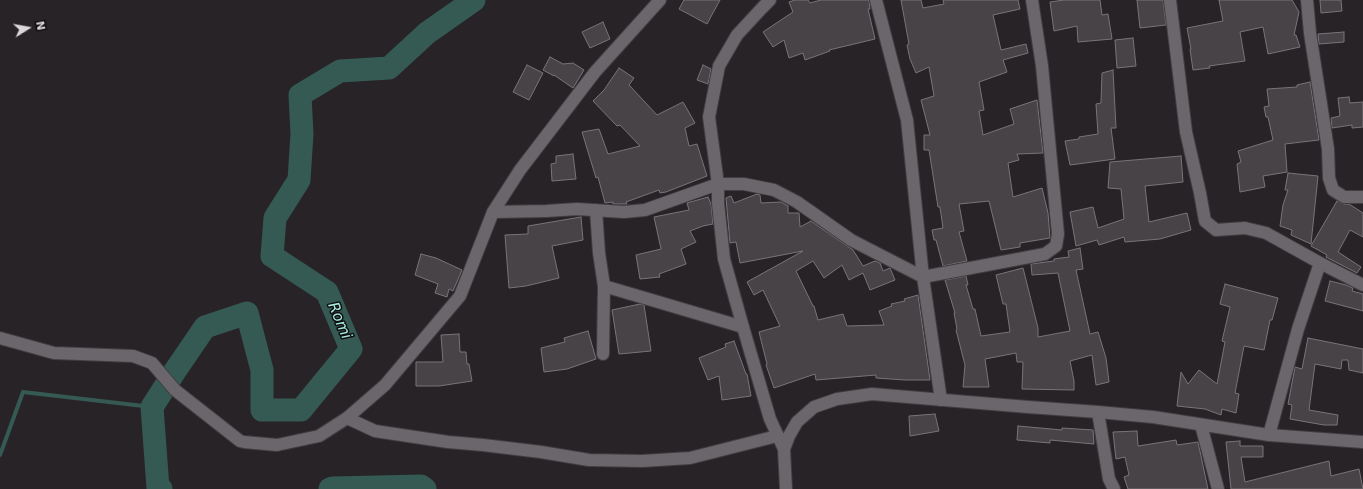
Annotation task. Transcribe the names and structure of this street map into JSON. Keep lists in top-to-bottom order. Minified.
{"water":["Romi"],"north":"right"}
